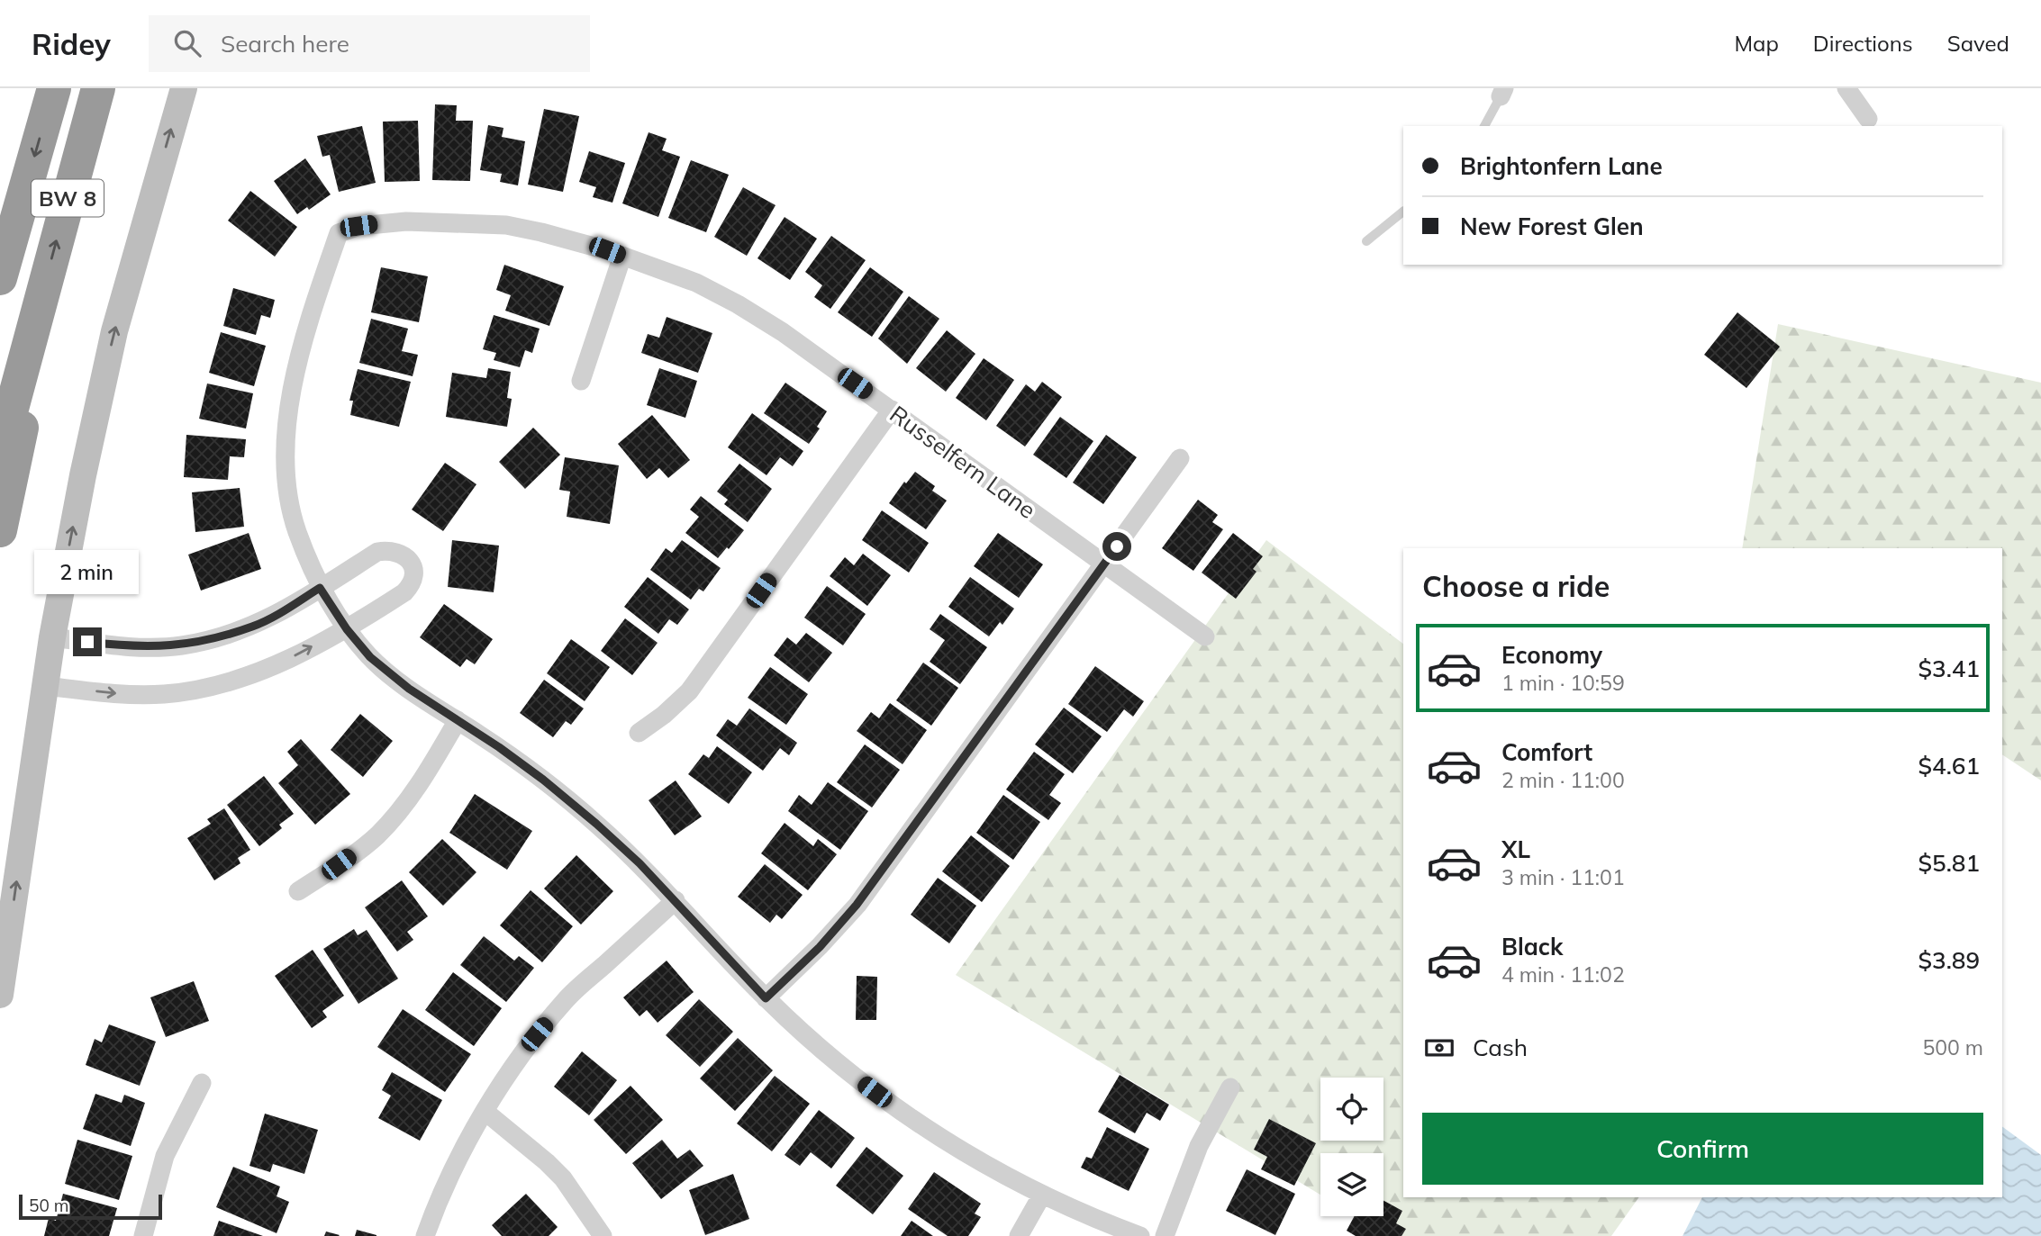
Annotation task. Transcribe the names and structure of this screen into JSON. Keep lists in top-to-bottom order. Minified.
{"streets":{"highway":["BW 8"],"street":["Russelfern Lane"]},"scale_bar":"50 m","page":{"header":"Ridey","search":"Search here","nav":["Map","Directions","Saved"],"banner":["Brightonfern Lane","New Forest Glen"],"heading":"Choose a ride","bubble":"2 min","list":[{"name":"Economy","note":"1 min · 10:59","value":"$3.41"},{"name":"Comfort","note":"2 min · 11:00","value":"$4.61"},{"name":"XL","note":"3 min · 11:01","value":"$5.81"},{"name":"Black","note":"4 min · 11:02","value":"$3.89"}],"pay":["Cash","500 m"],"buttons":"Confirm","scale":"50 m"}}
